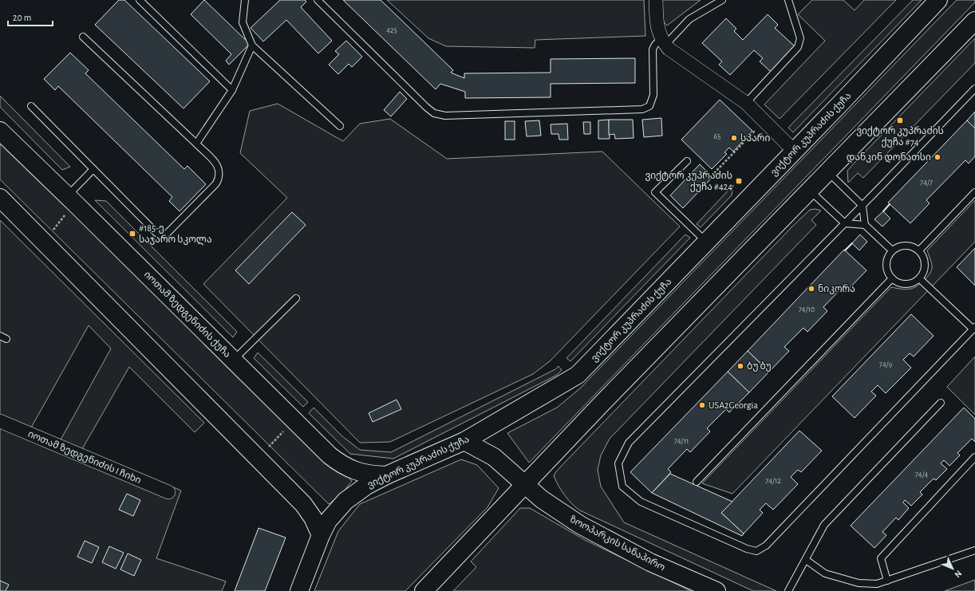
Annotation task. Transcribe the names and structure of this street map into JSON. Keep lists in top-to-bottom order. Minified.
{"streets":{"main road":["ვიქტორ კუპრაძის ქუჩა","იოთამ ზედგენიძის ქუჩა","ზოოპარკის სანაპირო"],"street":["იოთამ ზედგენიძის I ჩიხი"]},"crossings":[["ვიქტორ კუპრაძის ქუჩა","იოთამ ზედგენიძის ქუჩა"],["ვიქტორ კუპრაძის ქუჩა","ზოოპარკის სანაპირო"]],"places":{"transit":["ვიქტორ კუპრაძის ქუჩა #74","ვიქტორ კუპრაძის ქუჩა #424","#185-ე საჯარო სკოლა"],"other":["სპარი","დანკინ დონათსი","ნიკორა","ბუ ბუ","USA2Georgia"]},"house_numbers":["425","65","74/7","74/10","74/9","74/11","74/4","74/12"],"scale_bar":"20 m","north":"bottom right"}
